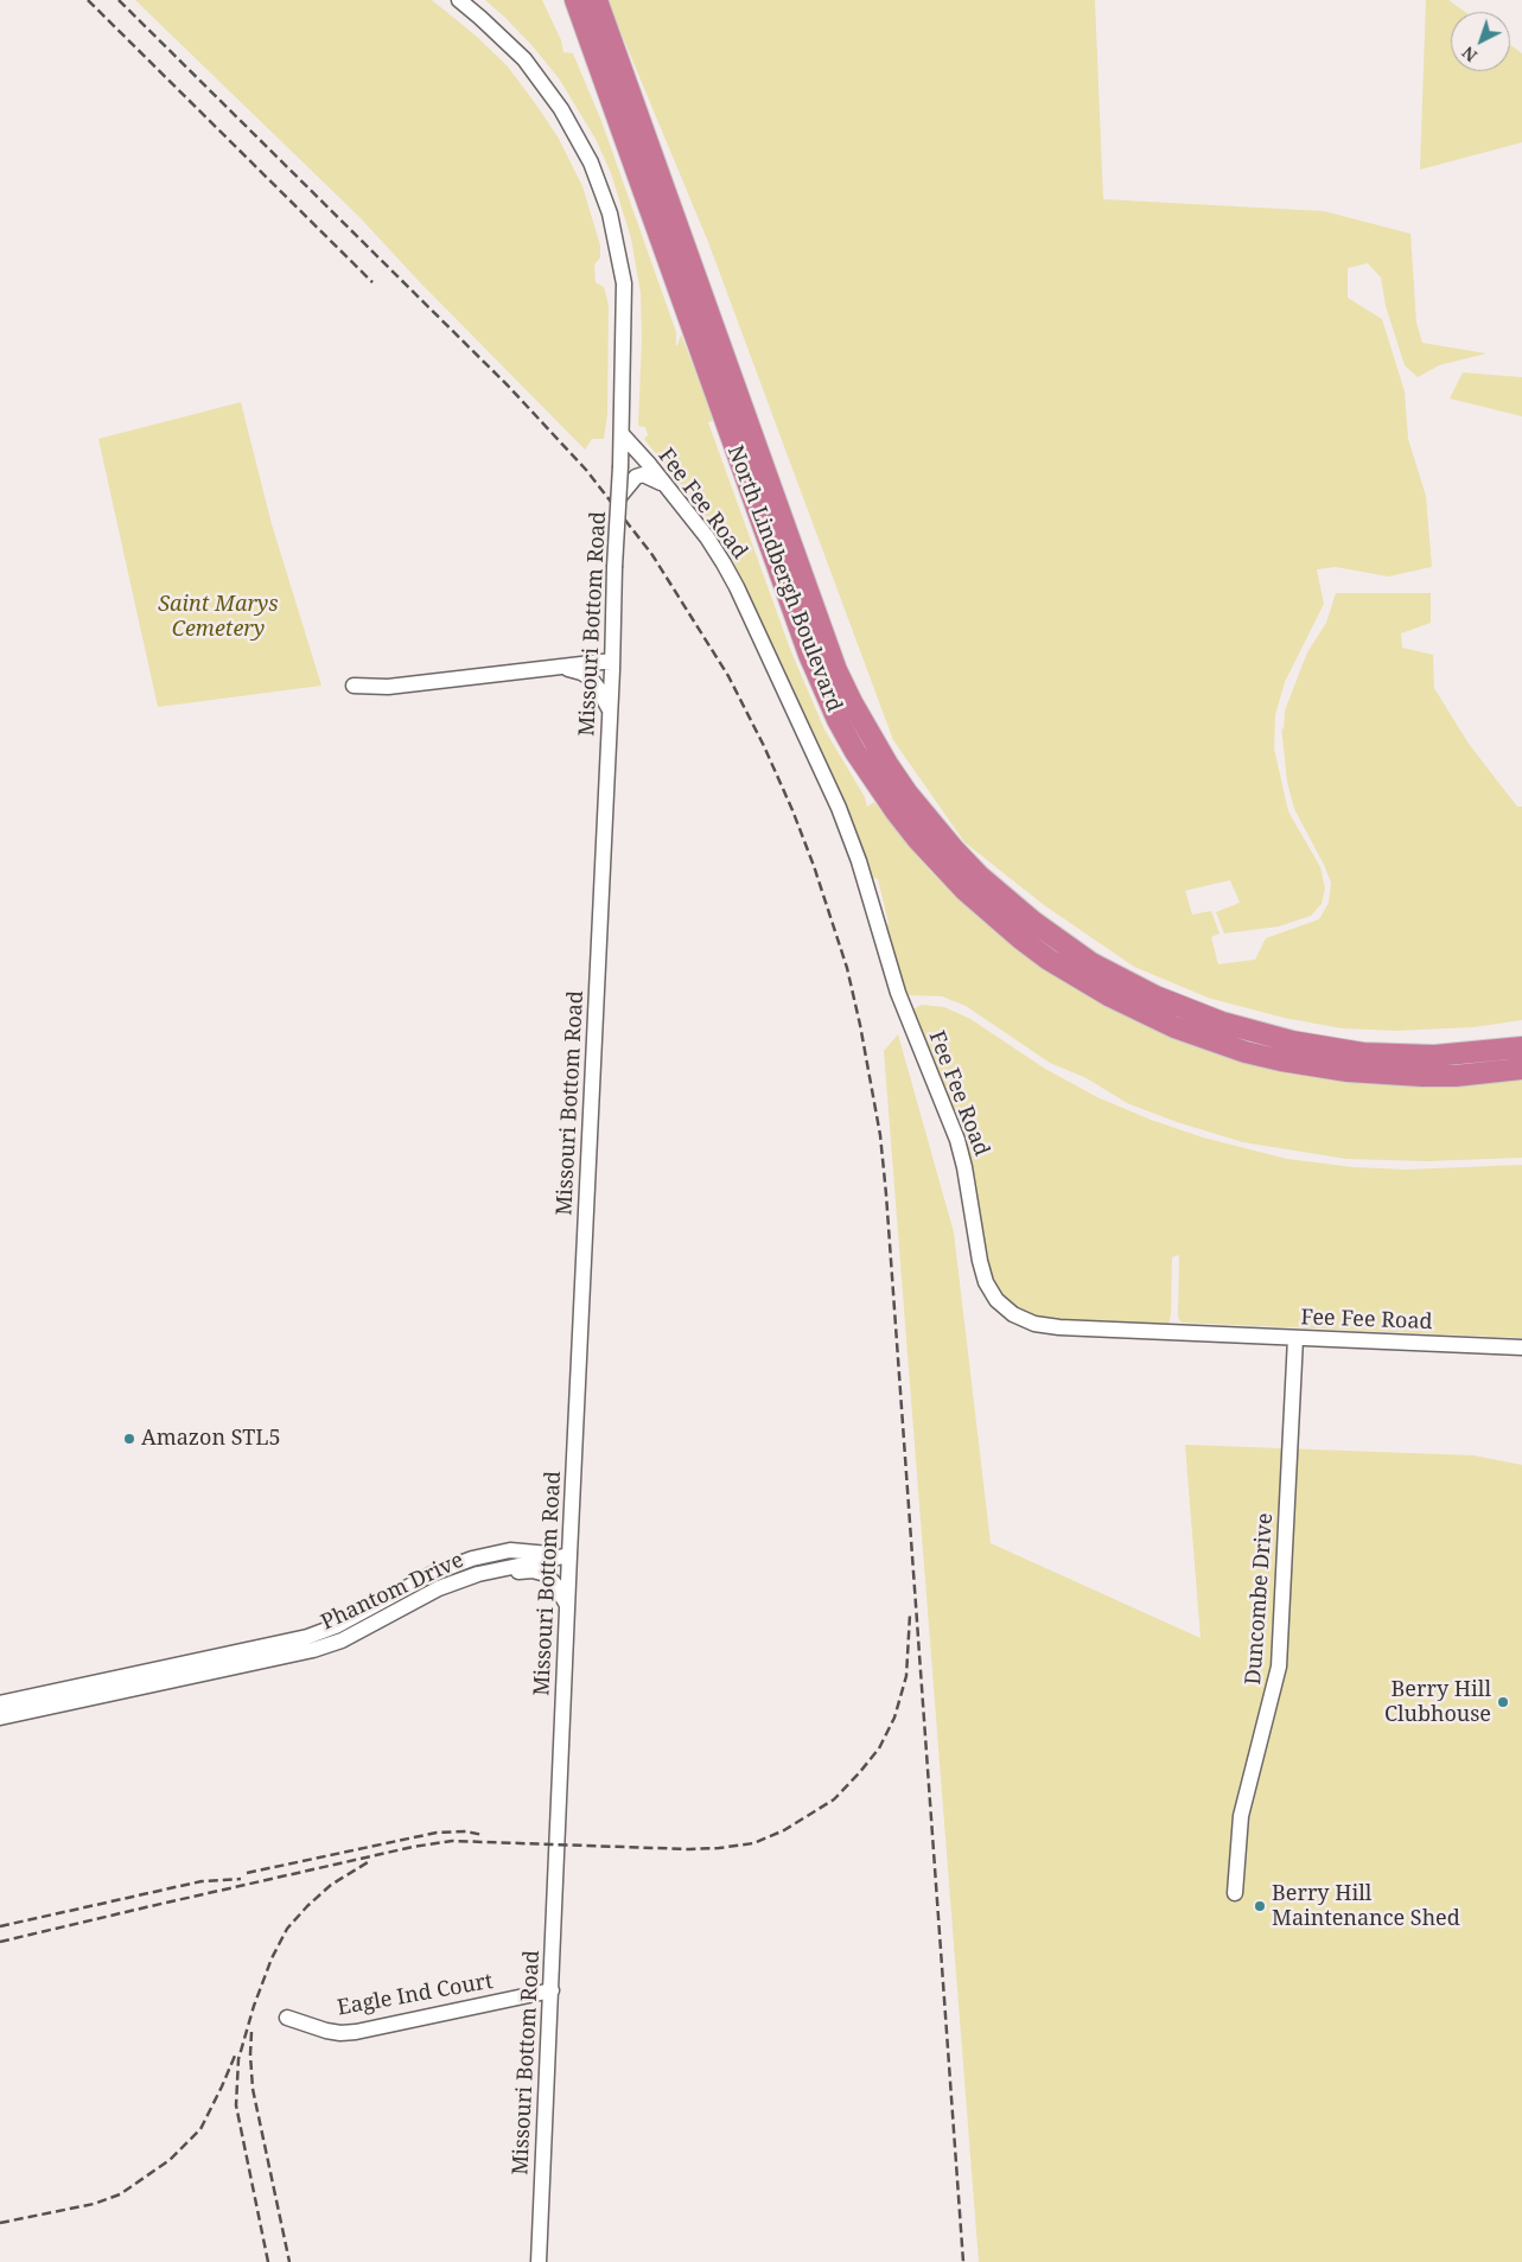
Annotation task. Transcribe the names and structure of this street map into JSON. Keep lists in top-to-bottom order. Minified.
{"streets":{"highway":["North Lindbergh Boulevard"],"street":["Fee Fee Road","Missouri Bottom Road","Phantom Drive","Duncombe Drive","Eagle Ind Court"]},"crossings":[["Fee Fee Road","Missouri Bottom Road"],["Fee Fee Road","Duncombe Drive"],["Missouri Bottom Road","Phantom Drive"],["Missouri Bottom Road","Eagle Ind Court"]],"parks":["Saint Marys Cemetery"],"places":["Amazon STL5","Berry Hill Clubhouse","Berry Hill Maintenance Shed"],"north":"bottom left"}
